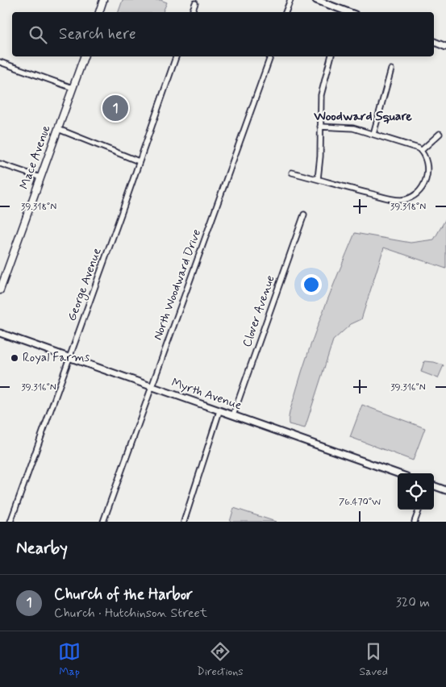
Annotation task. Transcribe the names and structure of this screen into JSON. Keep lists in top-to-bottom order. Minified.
{"streets":{"main road":["Mace Avenue"],"street":["George Avenue","North Woodward Drive","Clover Avenue","Myrth Avenue"]},"crossings":[["George Avenue","Myrth Avenue"],["North Woodward Drive","Myrth Avenue"],["Clover Avenue","Myrth Avenue"]],"districts":["Woodward Square"],"places":["Royal Farms"],"page":{"search":"Search here","pins":"1","heading":"Nearby","list":[{"mark":"1","name":"Church of the Harbor","note":"Church · Hutchinson Street","value":"320 m"}],"nav":["Map","Directions","Saved"]},"coordinates":["39.318°N","39.316°N","76.470°W"]}
